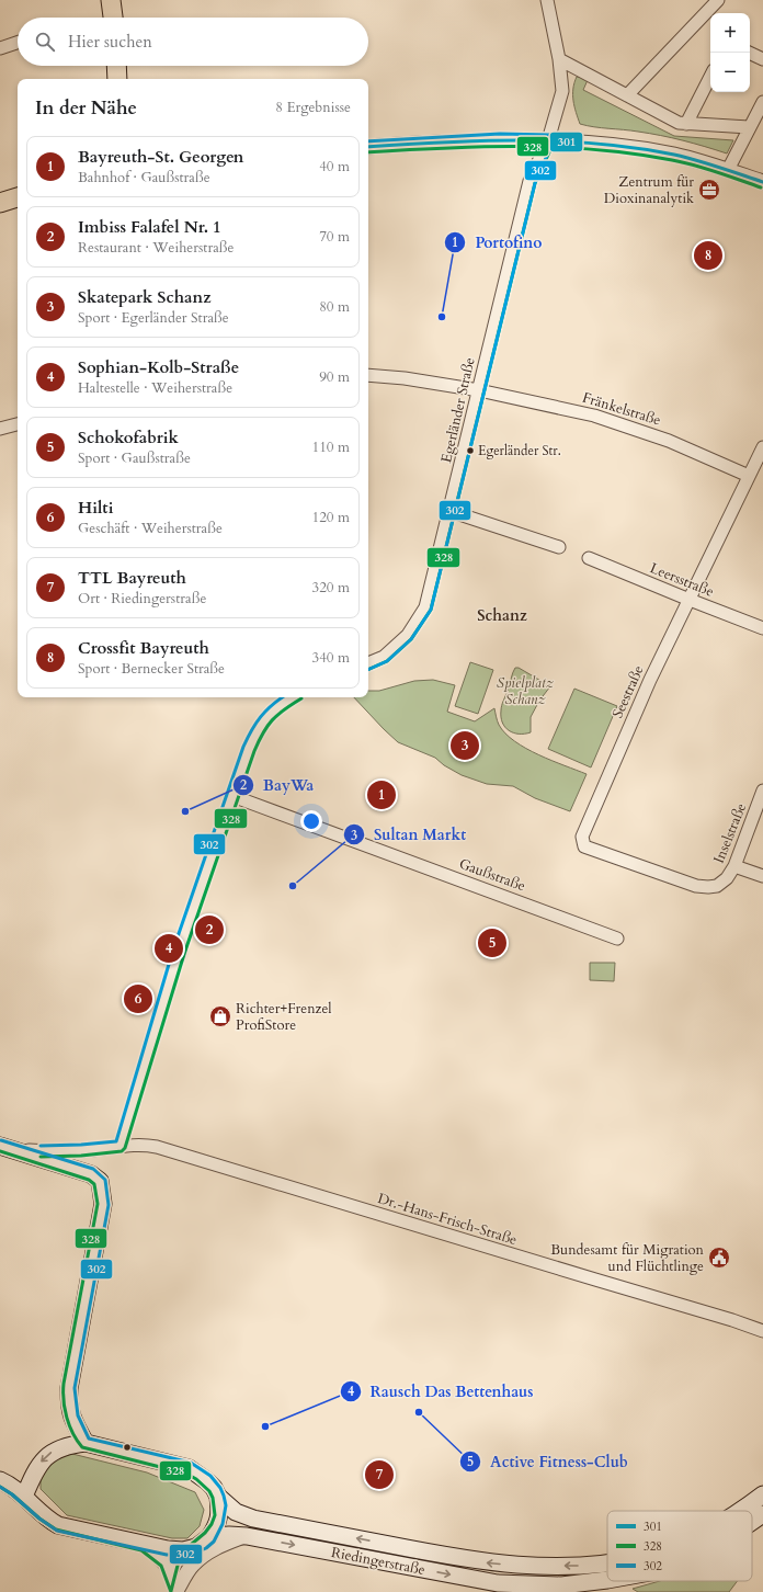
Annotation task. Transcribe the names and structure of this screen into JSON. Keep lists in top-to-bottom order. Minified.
{"streets":{"main road":["Riedingerstraße"],"street":["Fränkelstraße","Egerländer Straße","Leersstraße","Seestraße","Inselstraße","Gaußstraße","Dr.-Hans-Frisch-Straße"]},"crossings":[["Fränkelstraße","Egerländer Straße"],["Fränkelstraße","Seestraße"],["Leersstraße","Seestraße"],["Seestraße","Inselstraße"]],"districts":["Schanz"],"parks":["Spielplatz Schanz"],"places":{"office":["Zentrum für Dioxinanalytik"],"other":["Portofino","Egerländer Str.","BayWa","Sultan Markt","Active Fitness-Club","Rausch Das Bettenhaus"],"shop":["Richter+Frenzel ProfiStore"],"public building":["Bundesamt für Migration und Flüchtlinge"]},"lines":["transit line 302","transit line 301","transit line 328"],"legend":["301","328","302"],"page":{"map_buttons":["+","−"],"search":"Hier suchen","heading":["In der Nähe","8 Ergebnisse"],"list":[{"mark":"1","name":"Bayreuth-St. Georgen","note":"Bahnhof · Gaußstraße","value":"40 m"},{"mark":"2","name":"Imbiss Falafel Nr. 1","note":"Restaurant · Weiherstraße","value":"70 m"},{"mark":"3","name":"Skatepark Schanz","note":"Sport · Egerländer Straße","value":"80 m"},{"mark":"4","name":"Sophian-Kolb-Straße","note":"Haltestelle · Weiherstraße","value":"90 m"},{"mark":"5","name":"Schokofabrik","note":"Sport · Gaußstraße","value":"110 m"},{"mark":"6","name":"Hilti","note":"Geschäft · Weiherstraße","value":"120 m"},{"mark":"7","name":"TTL Bayreuth","note":"Ort · Riedingerstraße","value":"320 m"},{"mark":"8","name":"Crossfit Bayreuth","note":"Sport · Bernecker Straße","value":"340 m"}],"pins":["8","3","1","2","5","4","6","7"]}}
